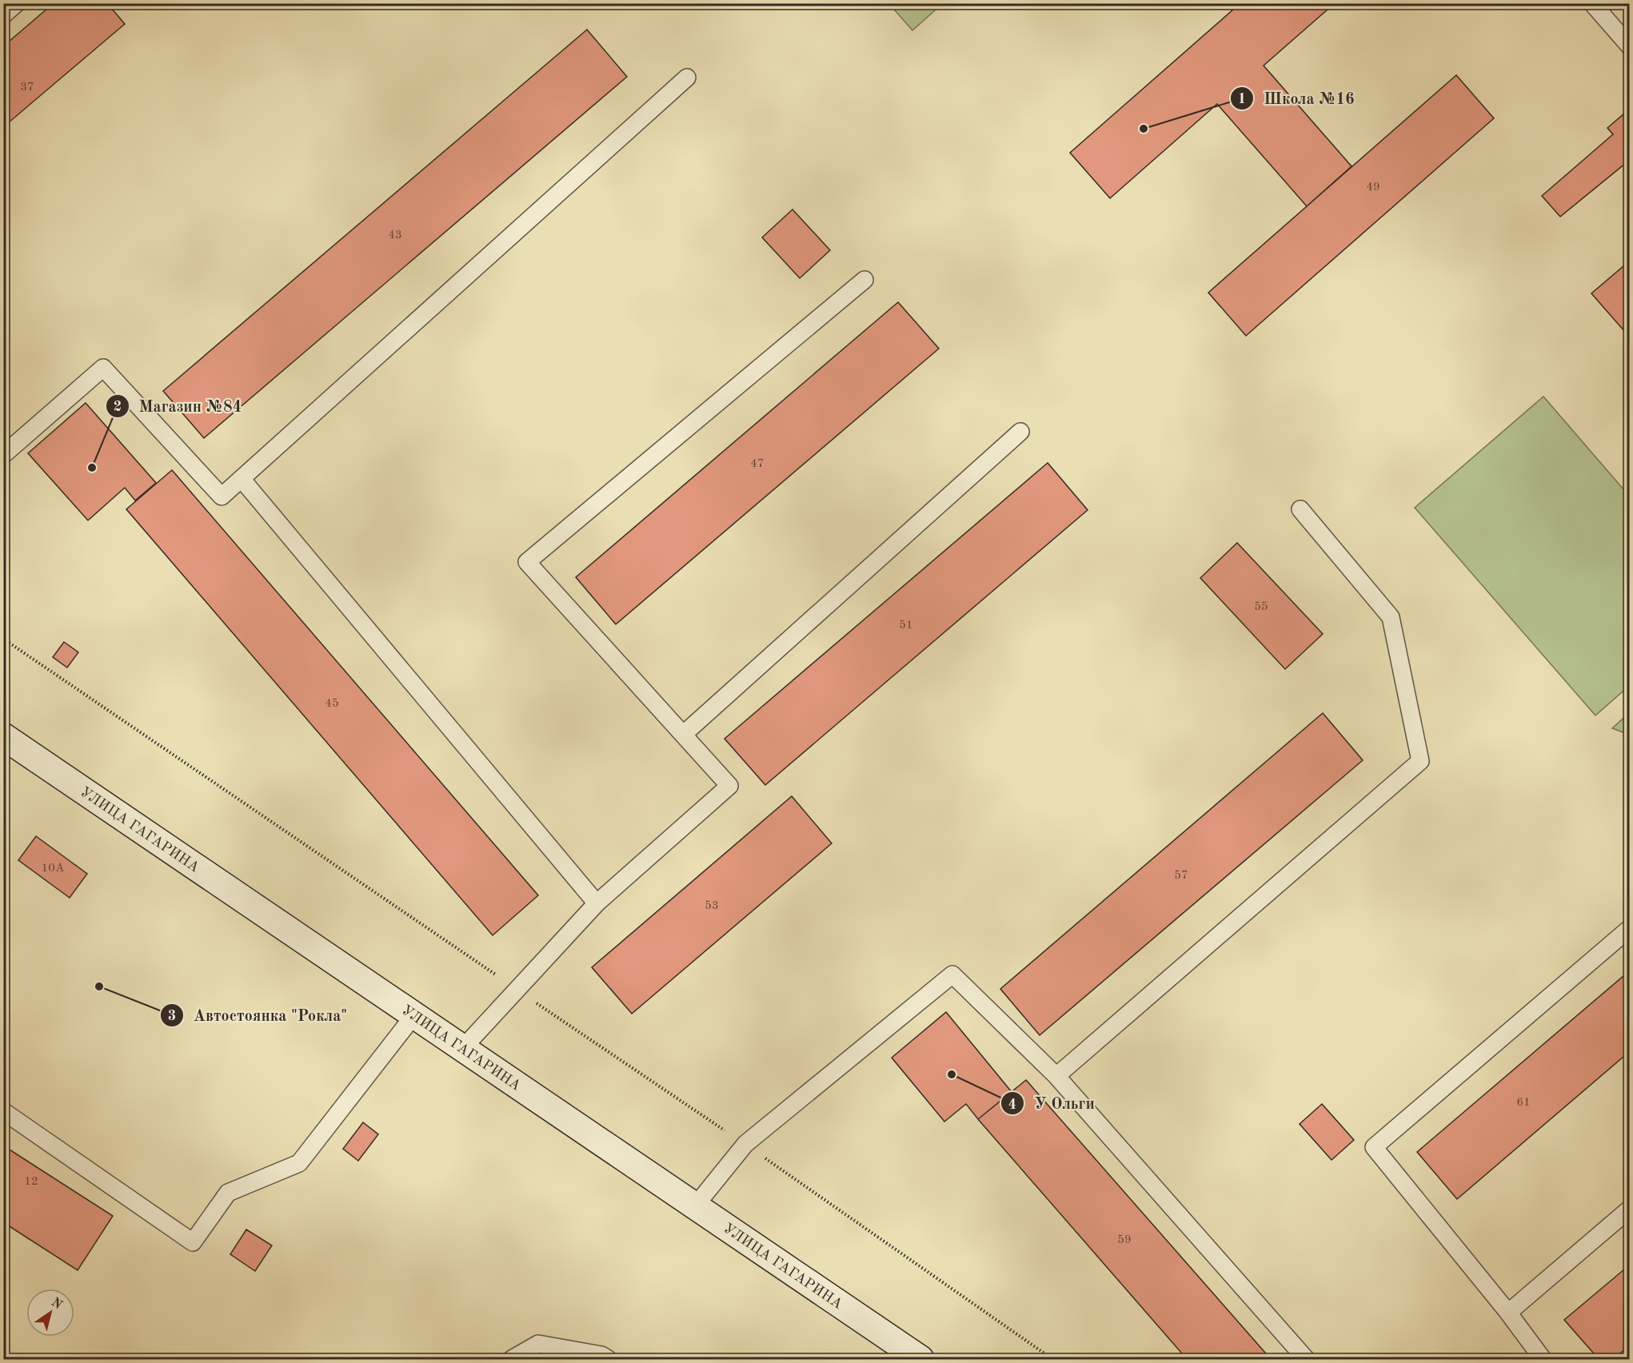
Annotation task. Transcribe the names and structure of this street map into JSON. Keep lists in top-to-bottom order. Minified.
{"streets":{"street":["УЛИЦА ГАГАРИНА"]},"places":["Школа №16","Магазин №84","Автостоянка \"Рокла\"","У Ольги"],"house_numbers":["37","49","43","47","55","51","45","10А","57","53","61","12","59"],"north":"top right"}
